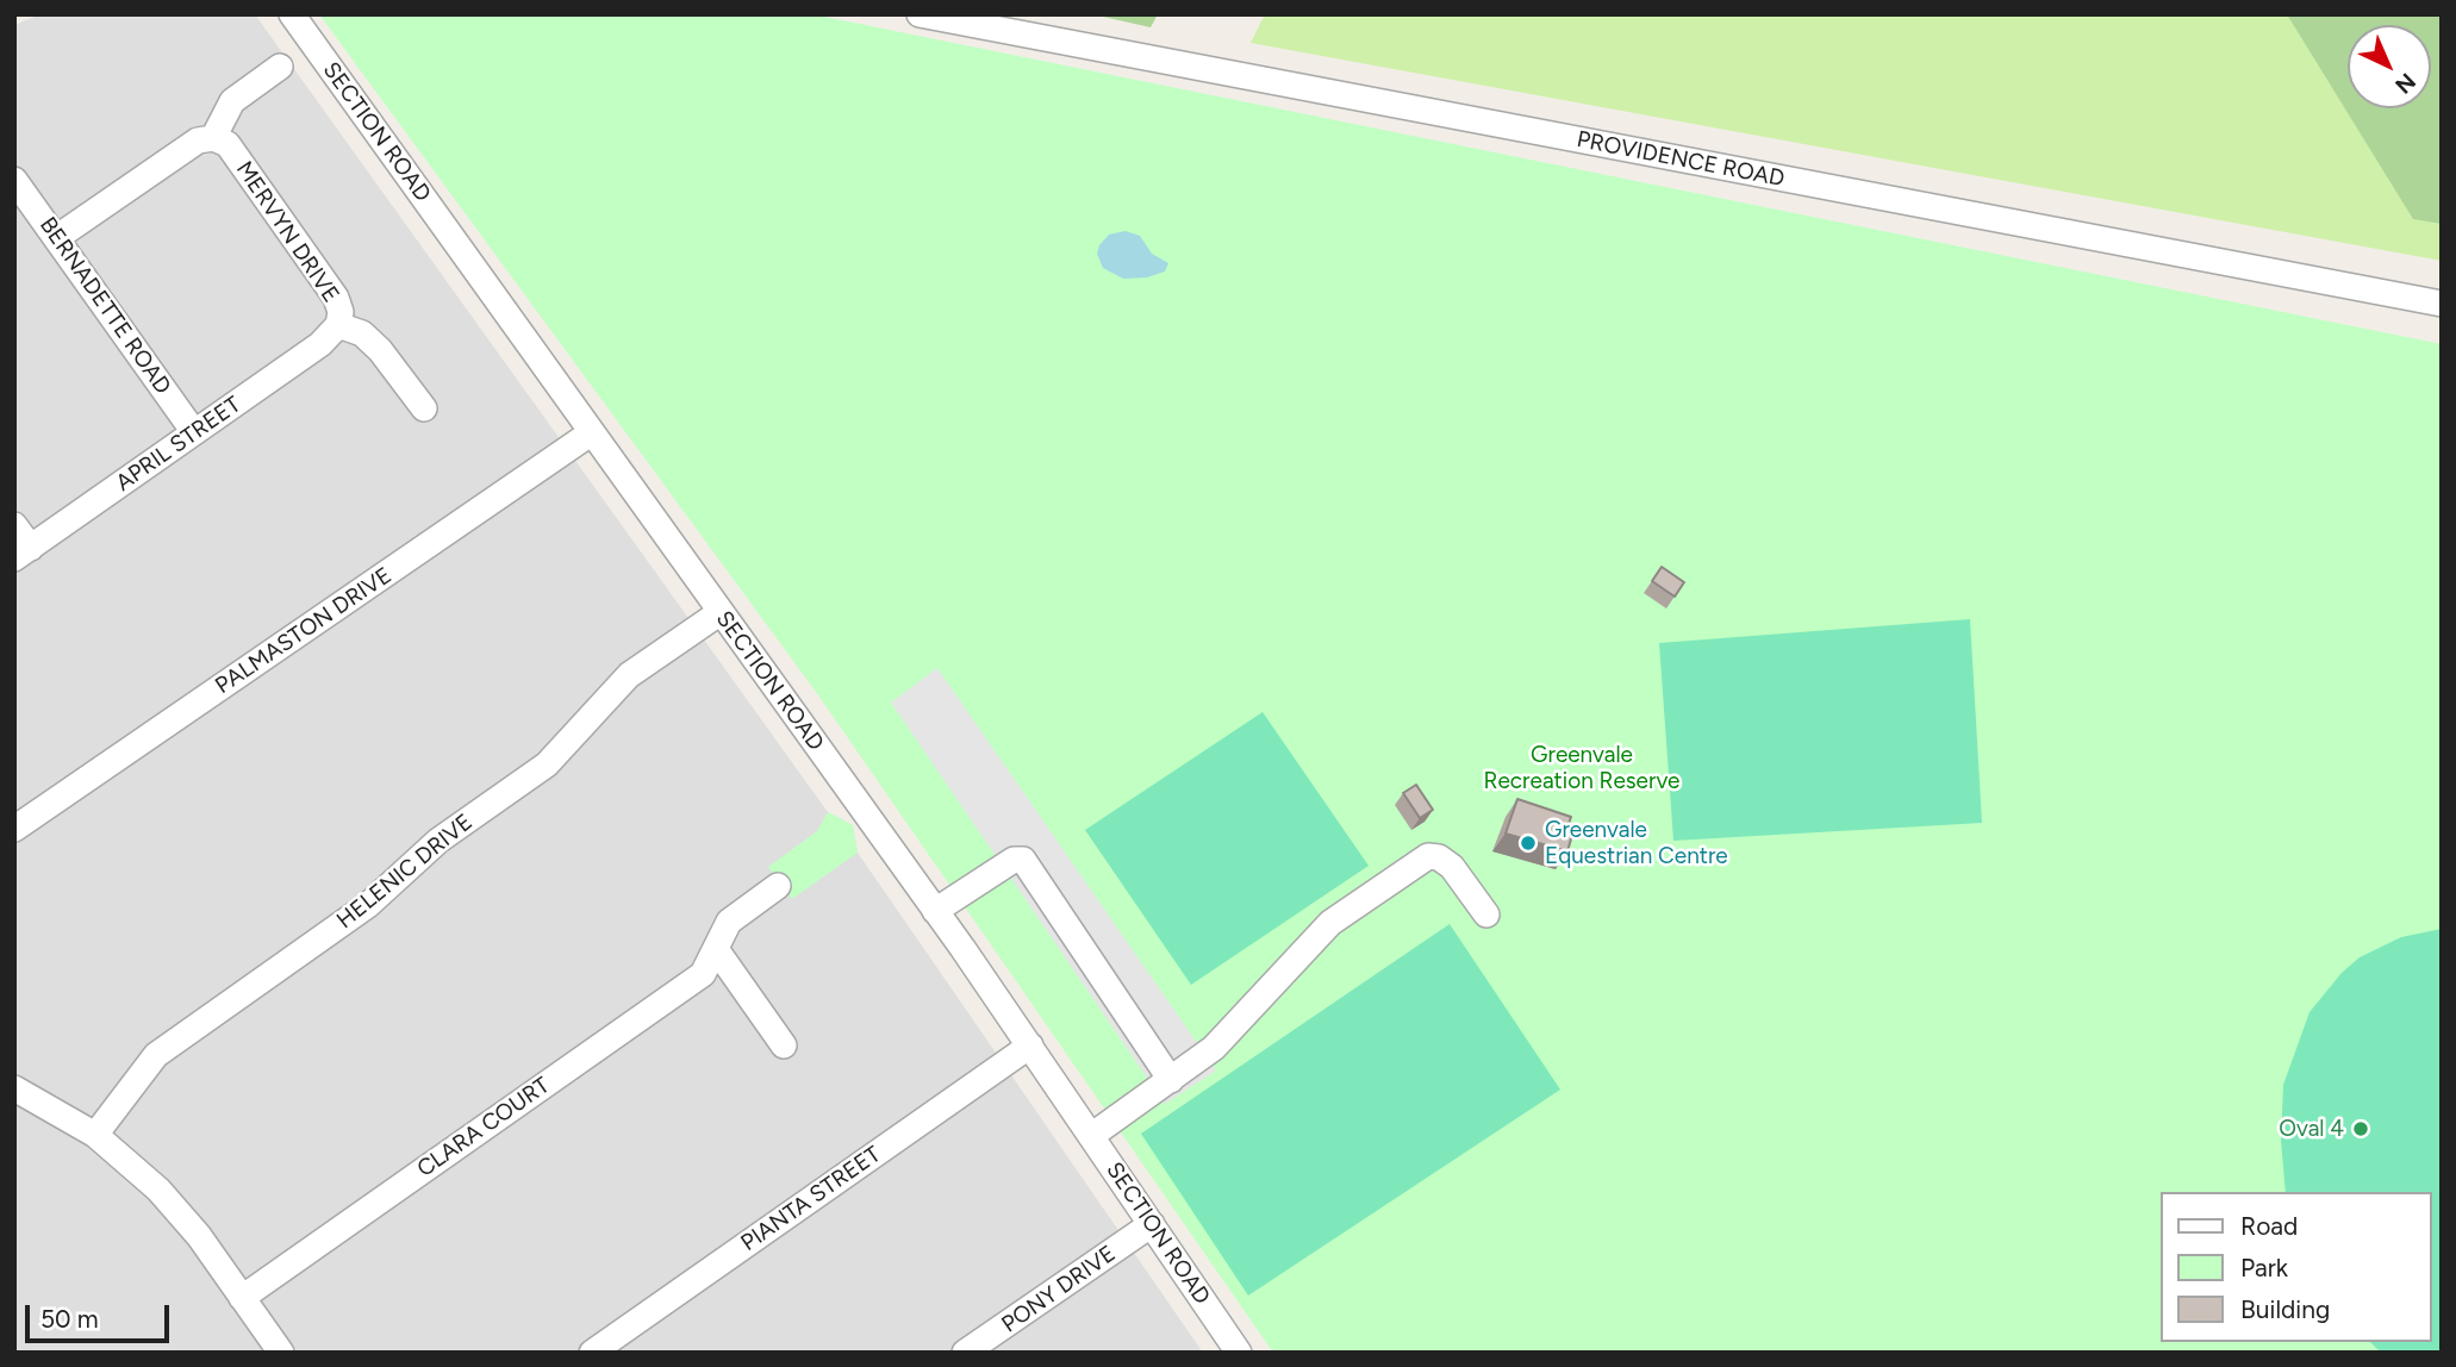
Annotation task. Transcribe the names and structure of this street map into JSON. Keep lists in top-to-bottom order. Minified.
{"streets":{"street":["SECTION ROAD","PROVIDENCE ROAD","MERVYN DRIVE","BERNADETTE ROAD","APRIL STREET","PALMASTON DRIVE","HELENIC DRIVE","CLARA COURT","PIANTA STREET","PONY DRIVE"]},"crossings":[["SECTION ROAD","PALMASTON DRIVE"],["SECTION ROAD","HELENIC DRIVE"],["SECTION ROAD","PIANTA STREET"],["SECTION ROAD","PONY DRIVE"],["MERVYN DRIVE","APRIL STREET"],["BERNADETTE ROAD","APRIL STREET"]],"parks":["Greenvale Recreation Reserve"],"places":["Greenvale Equestrian Centre","Oval 4"],"legend":["Road","Park","Building"],"scale_bar":"50 m","north":"bottom right"}
